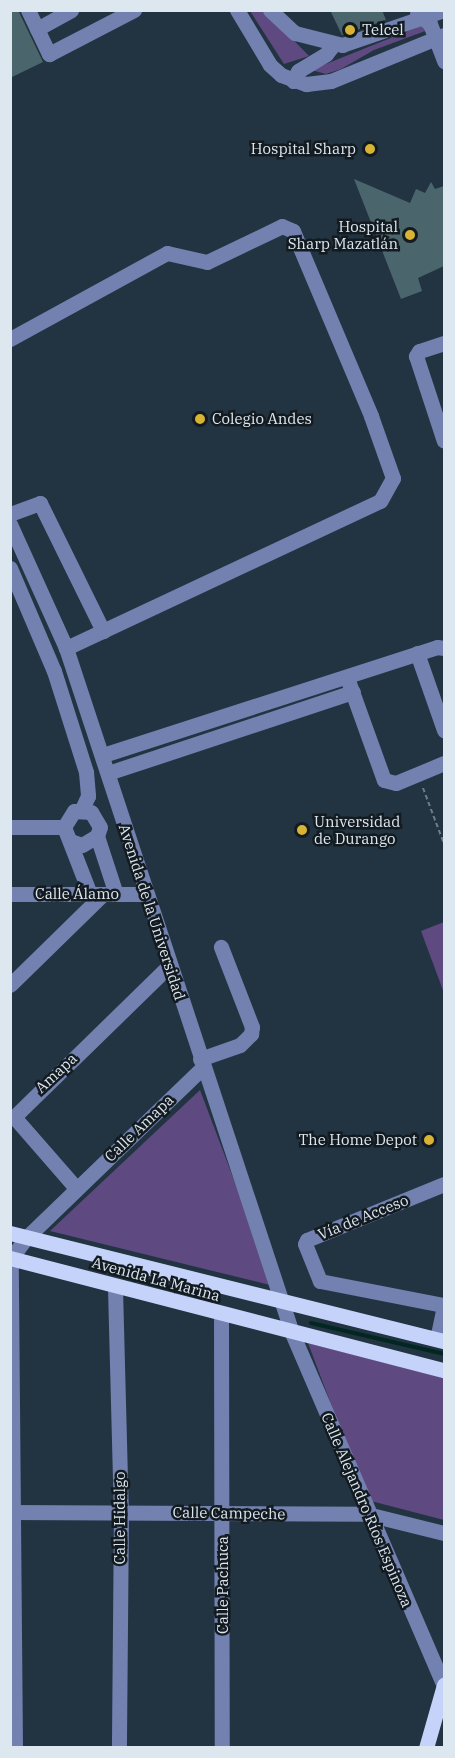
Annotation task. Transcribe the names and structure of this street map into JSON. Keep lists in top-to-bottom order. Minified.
{"streets":{"main road":["Avenida La Marina"],"street":["Calle Álamo","Avenida de la Universidad","Amapa","Calle Amapa","Vía de Acceso","Calle Alejandro Ríos Espinoza","Calle Campeche","Calle Hidalgo","Calle Pachuca"]},"crossings":[["Calle Álamo","Avenida de la Universidad"],["Avenida de la Universidad","Amapa"],["Avenida de la Universidad","Calle Amapa"],["Avenida de la Universidad","Avenida La Marina"],["Amapa","Calle Amapa"],["Vía de Acceso","Avenida La Marina"],["Avenida La Marina","Calle Alejandro Ríos Espinoza"],["Avenida La Marina","Calle Hidalgo"],["Avenida La Marina","Calle Pachuca"],["Calle Alejandro Ríos Espinoza","Calle Campeche"],["Calle Campeche","Calle Hidalgo"],["Calle Campeche","Calle Pachuca"]],"places":["Telcel","Hospital Sharp","Hospital Sharp Mazatlán","Colegio Andes","Universidad de Durango","The Home Depot"]}
